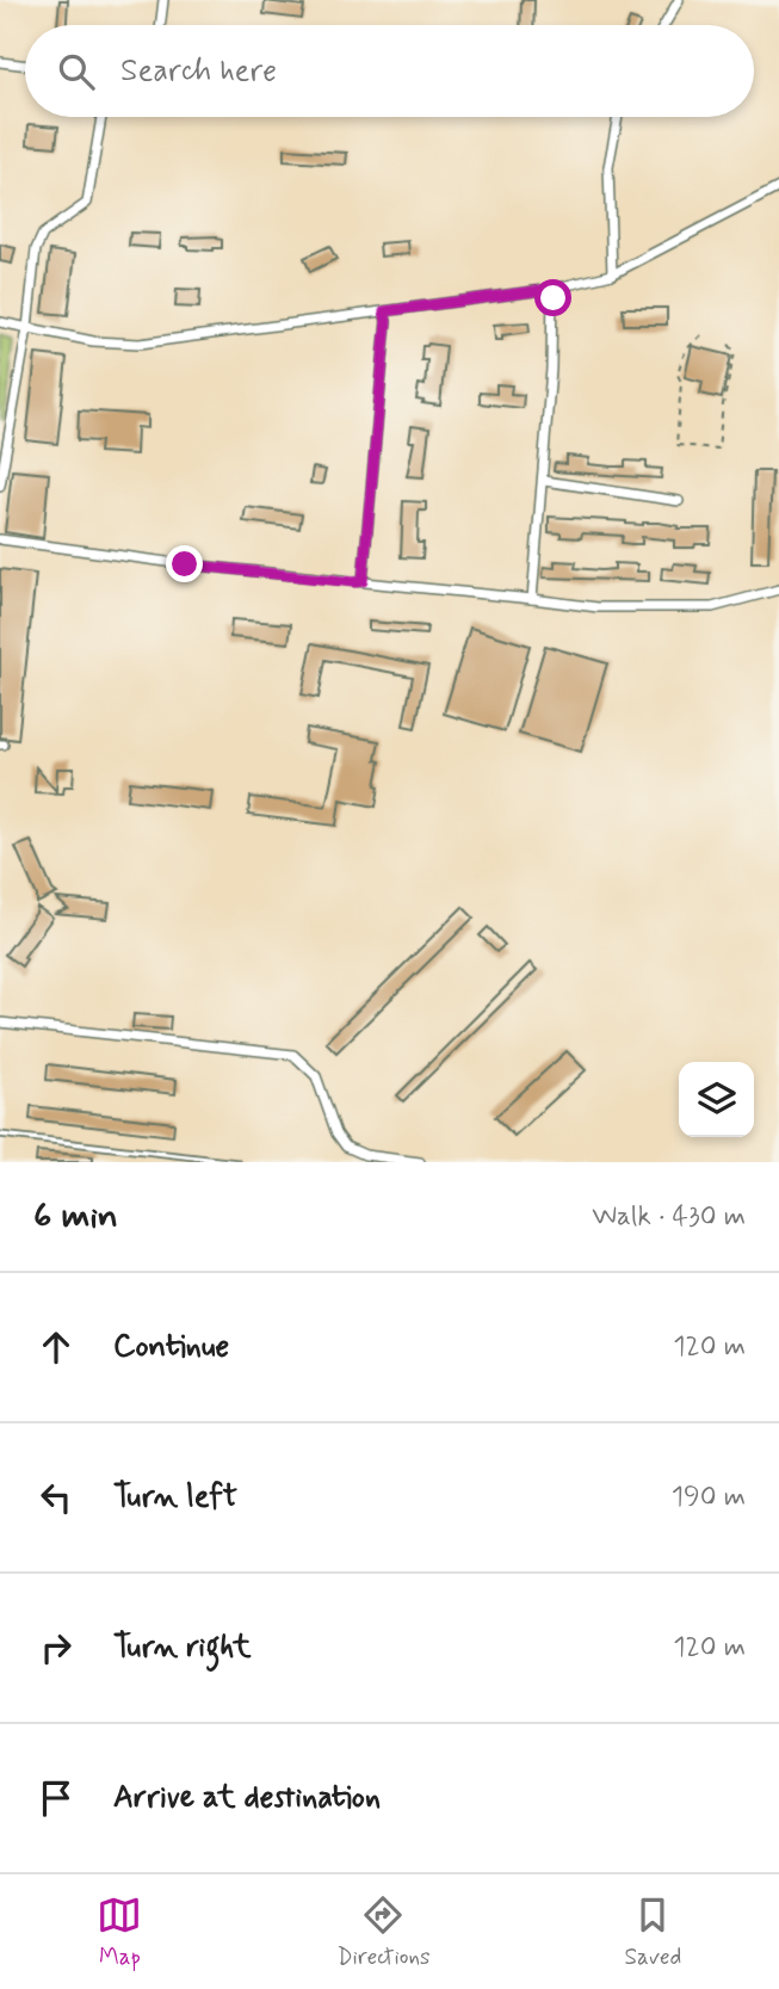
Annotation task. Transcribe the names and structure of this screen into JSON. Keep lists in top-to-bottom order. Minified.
{"page":{"search":"Search here","heading":["6 min","Walk · 430 m"],"list":[["Continue","120 m"],["Turn left","190 m"],["Turn right","120 m"],"Arrive at destination"],"nav":["Map","Directions","Saved"]}}
